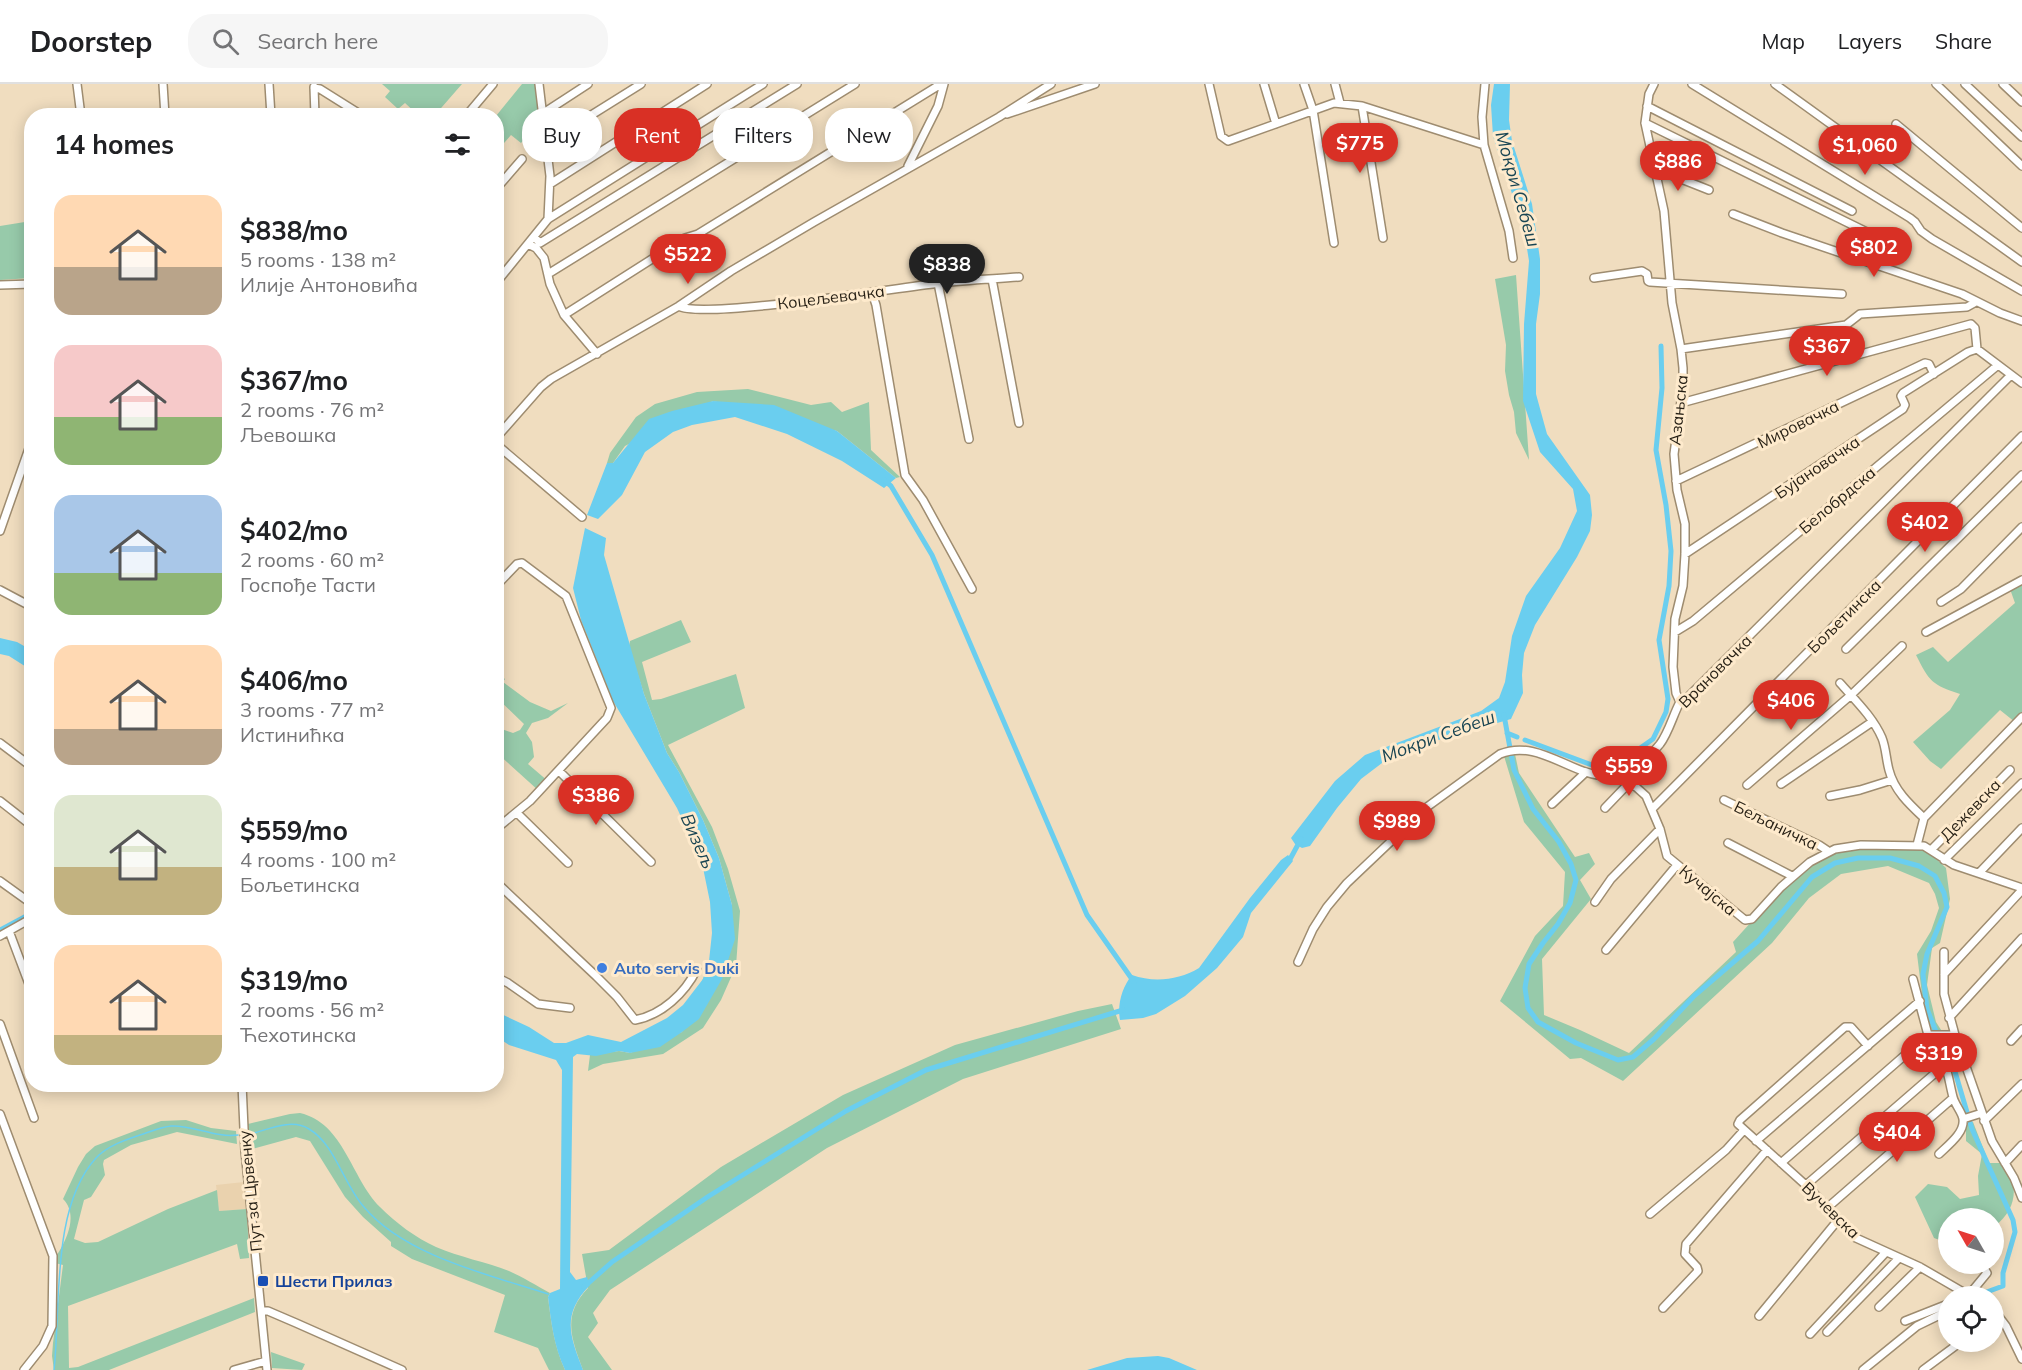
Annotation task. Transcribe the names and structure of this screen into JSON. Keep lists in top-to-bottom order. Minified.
{"streets":{"street":["Коцељевачка","Азањска","Мировачка","Бујановачка","Белобрдска","Бољетинска","Врановачка","Дежевска","Бељаничка","Кучајска","Пут за Црвенку","Вучевска"]},"crossings":[["Азањска","Мировачка"],["Азањска","Бујановачка"],["Азањска","Белобрдска"],["Азањска","Врановачка"],["Мировачка","Бујановачка"],["Бољетинска","Кучајска"],["Дежевска","Кучајска"],["Бељаничка","Кучајска"]],"water":["Мокри Себеш","Визељ"],"places":{"other":["Auto servis Duki"],"transit":["Шести Прилаз"]},"north":"top left","page":{"header":"Doorstep","search":"Search here","nav":["Map","Layers","Share"],"chip":["Buy","Rent","Filters","New"],"heading":"14 homes","price":["$775","$1,060","$886","$802","$522","$838","$367","$402","$406","$559","$386","$989","$319","$404"],"list":[{"name":"$838/mo","note":"5 rooms · 138 m² · Илије Антоновића"},{"name":"$367/mo","note":"2 rooms · 76 m² · Љевошка"},{"name":"$402/mo","note":"2 rooms · 60 m² · Госпође Тасти"},{"name":"$406/mo","note":"3 rooms · 77 m² · Истинићка"},{"name":"$559/mo","note":"4 rooms · 100 m² · Бољетинска"},{"name":"$319/mo","note":"2 rooms · 56 m² · Ћехотинска"}]}}
